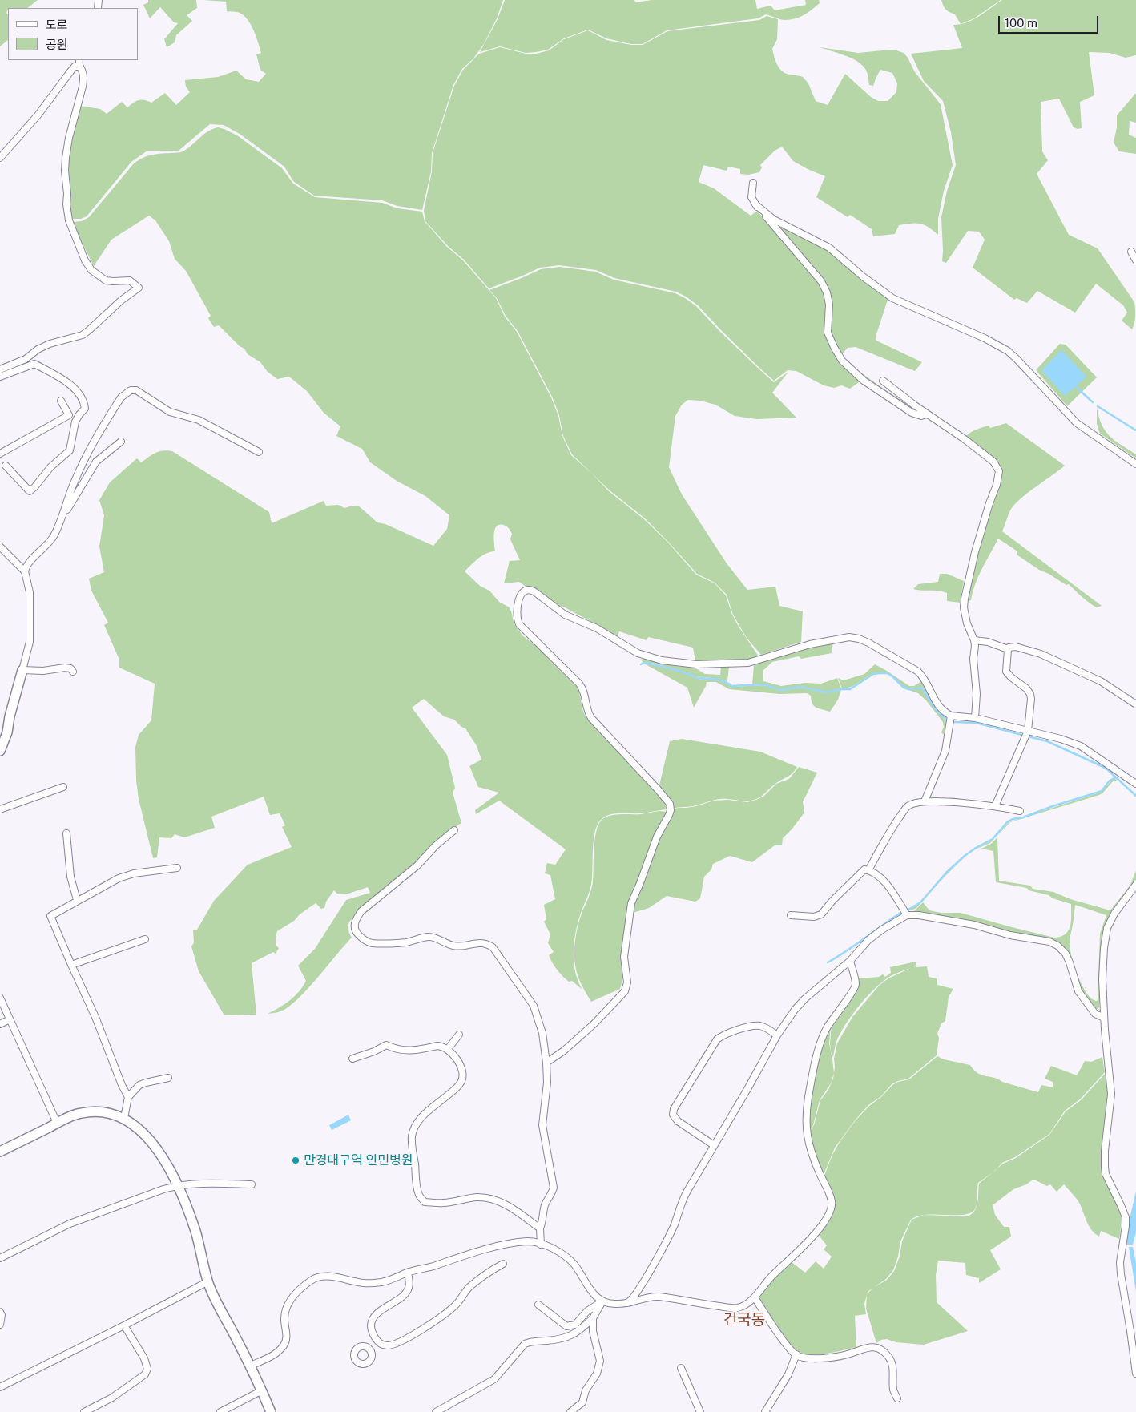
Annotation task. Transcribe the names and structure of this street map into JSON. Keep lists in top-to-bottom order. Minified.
{"districts":["건국동"],"places":["만경대구역 인민병원"],"legend":["도로","공원"],"scale_bar":"100 m"}
